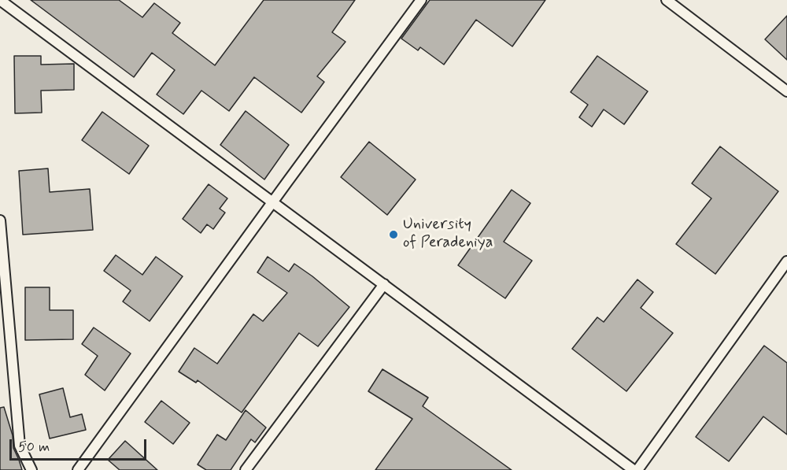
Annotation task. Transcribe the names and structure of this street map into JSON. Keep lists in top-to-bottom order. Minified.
{"places":["University of Peradeniya"],"scale_bar":"50 m"}
